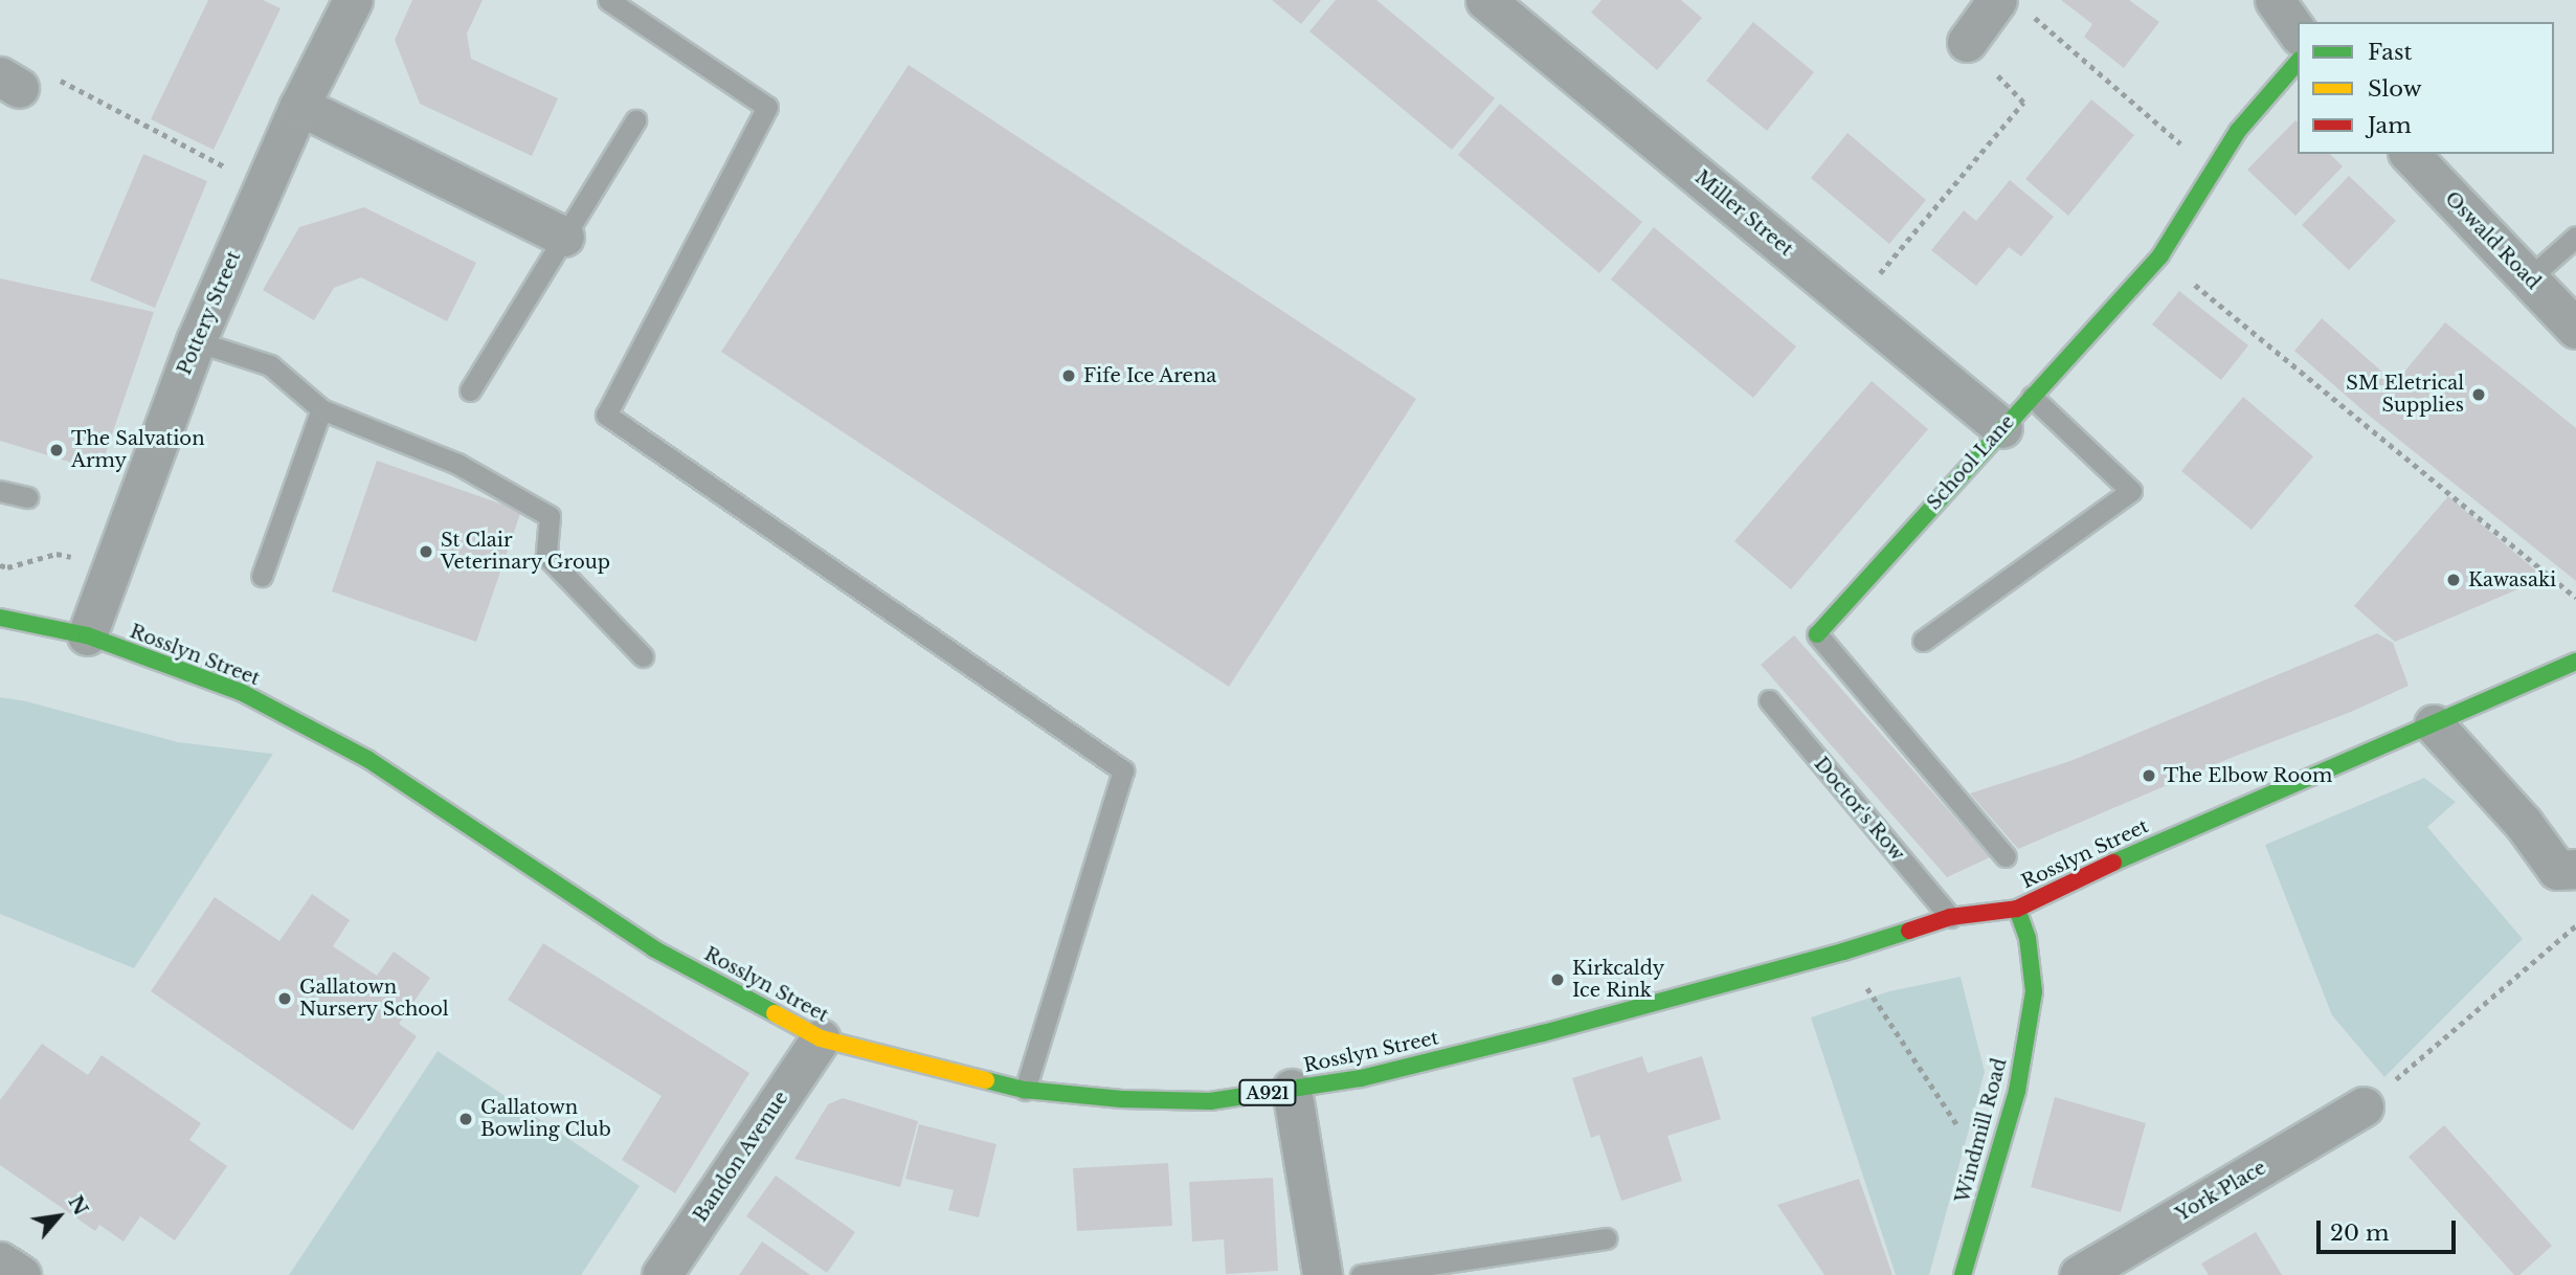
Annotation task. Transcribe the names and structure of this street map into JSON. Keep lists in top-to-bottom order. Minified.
{"streets":{"main road":["School Lane","Rosslyn Street","A921","Windmill Road"],"street":["Miller Street","Oswald Road","Pottery Street","Bandon Avenue","York Place"],"lane":["Doctor's Row"]},"crossings":[["Miller Street","School Lane"],["Pottery Street","Rosslyn Street"],["Rosslyn Street","Doctor's Row"],["Rosslyn Street","Windmill Road"],["Rosslyn Street","Bandon Avenue"]],"places":["Fife Ice Arena","SM Eletrical Supplies","The Salvation Army","St Clair Veterinary Group","Kawasaki","The Elbow Room","Kirkcaldy Ice Rink","Gallatown Nursery School","Gallatown Bowling Club"],"legend":["Fast","Slow","Jam"],"scale_bar":"20 m","north":"top right"}
